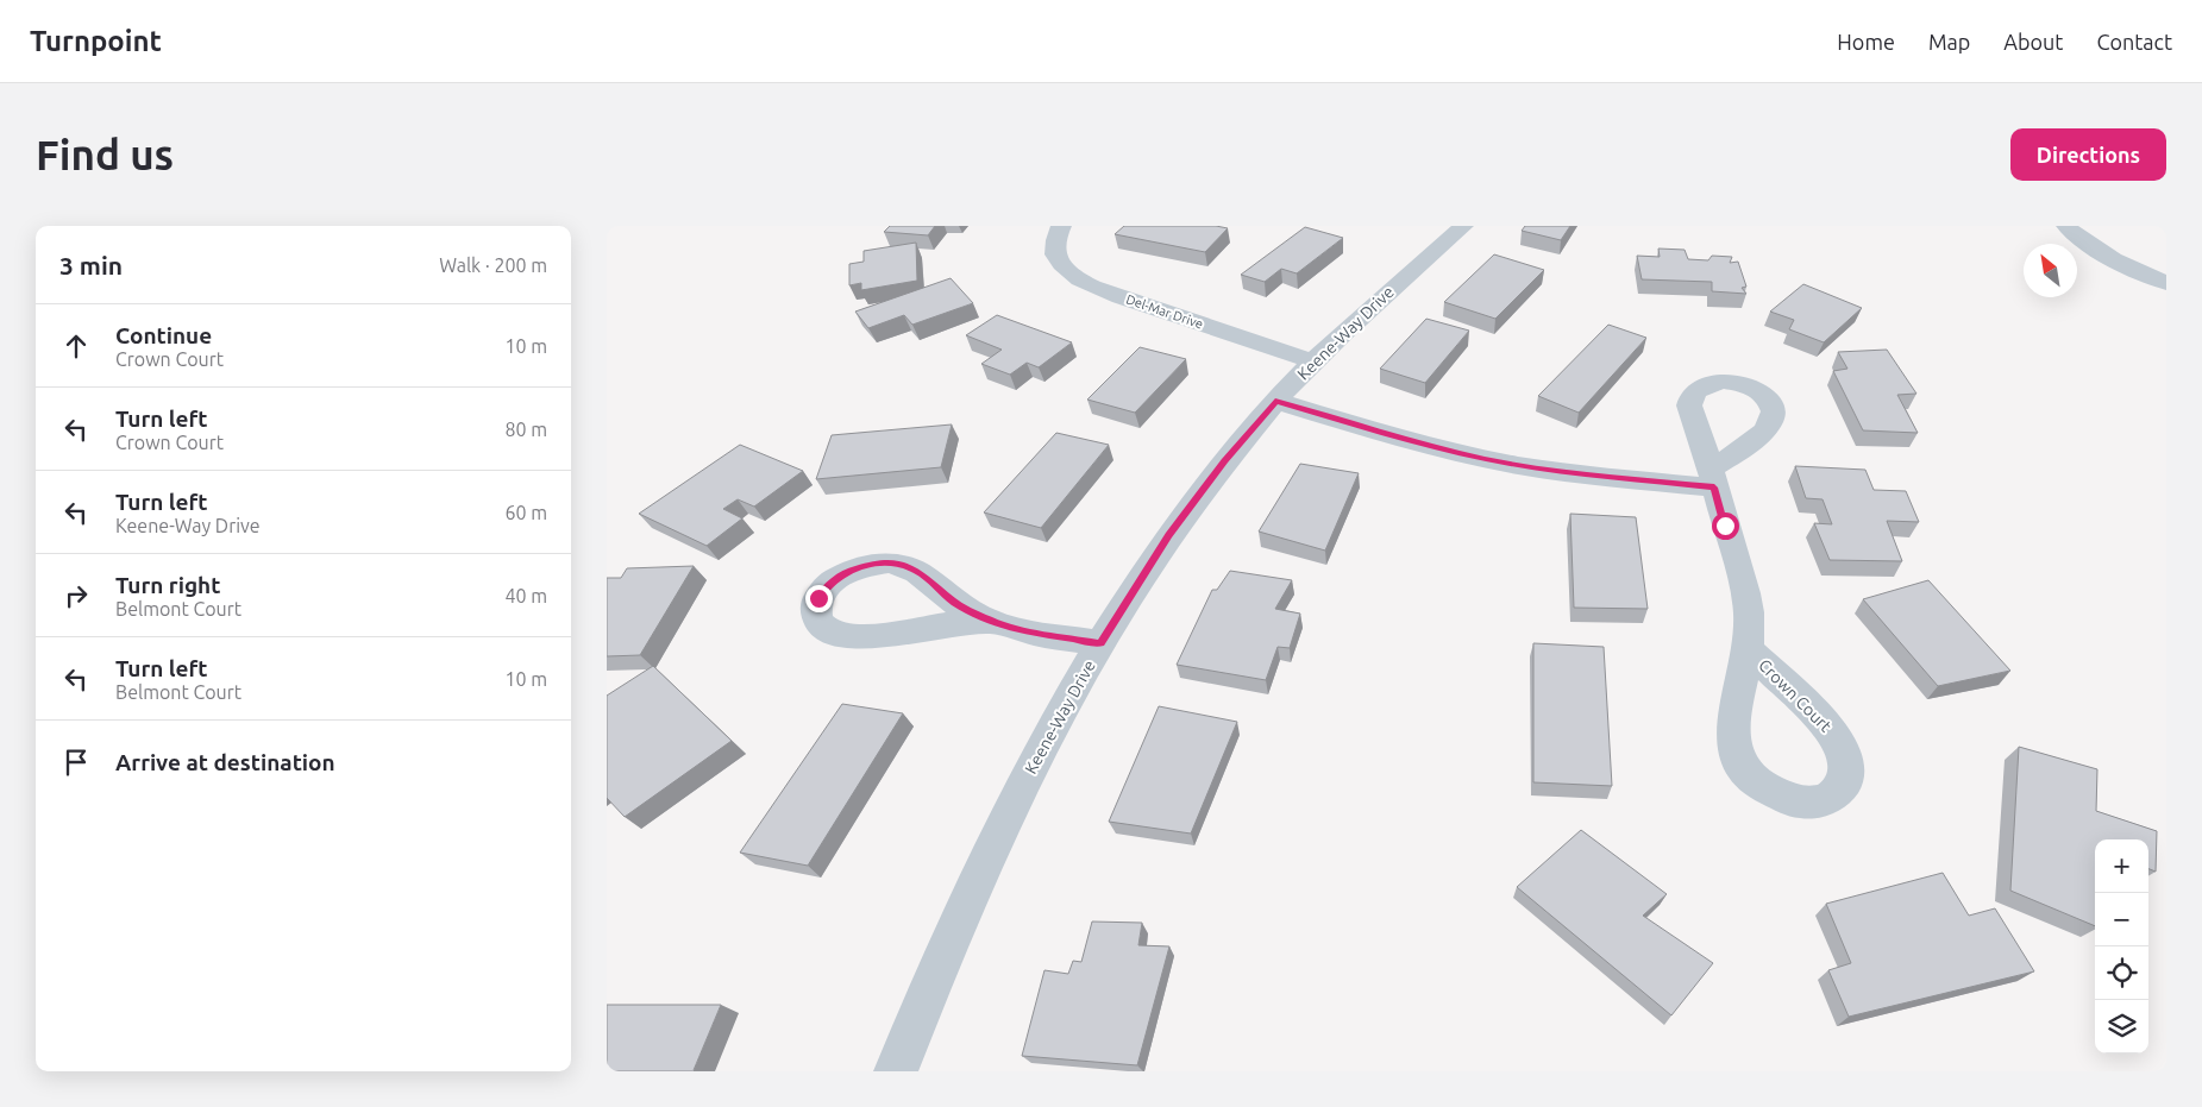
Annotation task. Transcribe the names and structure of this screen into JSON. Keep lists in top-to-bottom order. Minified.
{"streets":{"street":["Del-Mar Drive","Keene-Way Drive","Crown Court"]},"crossings":[["Del-Mar Drive","Keene-Way Drive"],["Keene-Way Drive","Crown Court"]],"north":"top left","page":{"header":"Turnpoint","nav":["Home","Map","About","Contact"],"buttons":"Directions","title":"Find us","heading":["3 min","Walk · 200 m"],"list":[["Continue","Crown Court","10 m"],["Turn left","Crown Court","80 m"],["Turn left","Keene-Way Drive","60 m"],["Turn right","Belmont Court","40 m"],["Turn left","Belmont Court","10 m"],"Arrive at destination"],"map_buttons":["+","−"]}}
